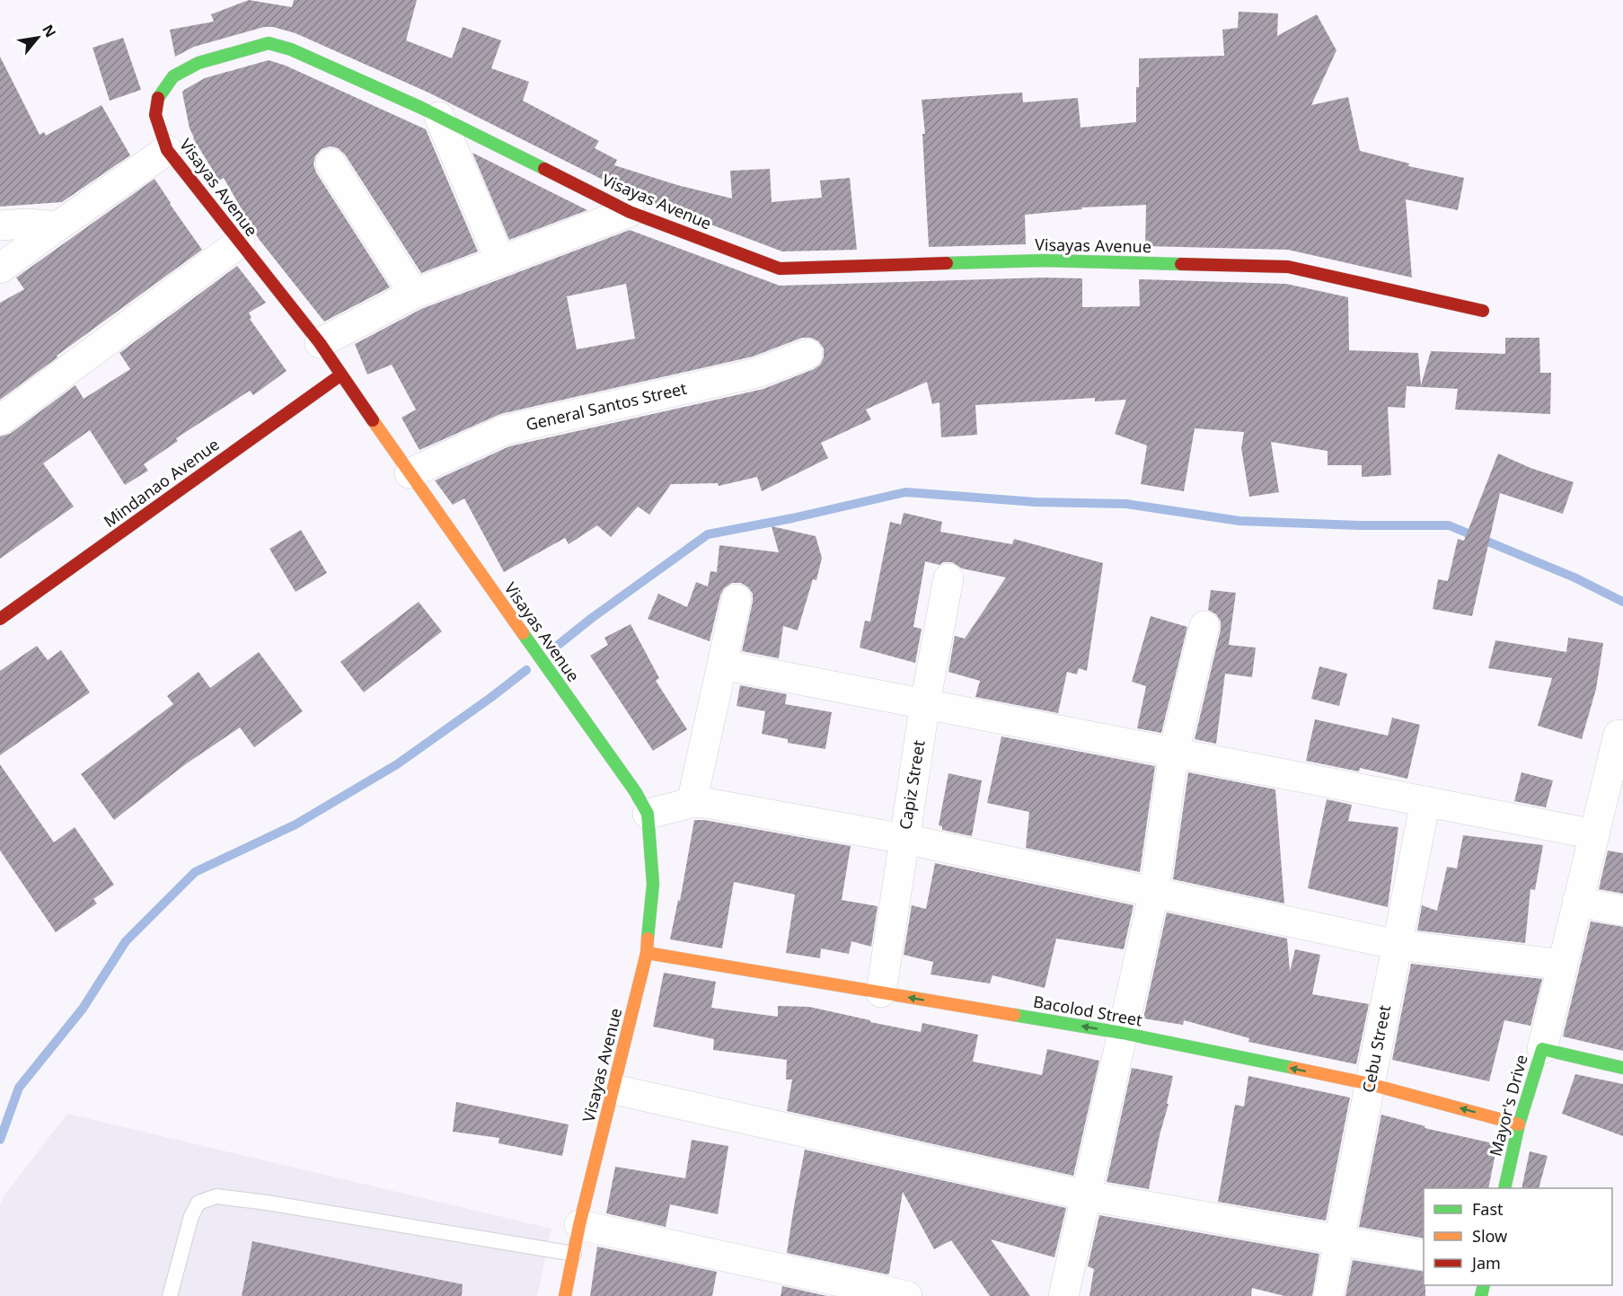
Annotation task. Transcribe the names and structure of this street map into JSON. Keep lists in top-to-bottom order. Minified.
{"streets":{"street":["Visayas Avenue","General Santos Street","Mindanao Avenue","Capiz Street","Bacolod Street","Cebu Street","Mayor's Drive"]},"crossings":[["Visayas Avenue","General Santos Street"],["Visayas Avenue","Mindanao Avenue"],["Visayas Avenue","Bacolod Street"],["Capiz Street","Bacolod Street"],["Bacolod Street","Cebu Street"],["Bacolod Street","Mayor's Drive"]],"one_way":["Bacolod Street"],"legend":["Fast","Slow","Jam"],"north":"top right"}
